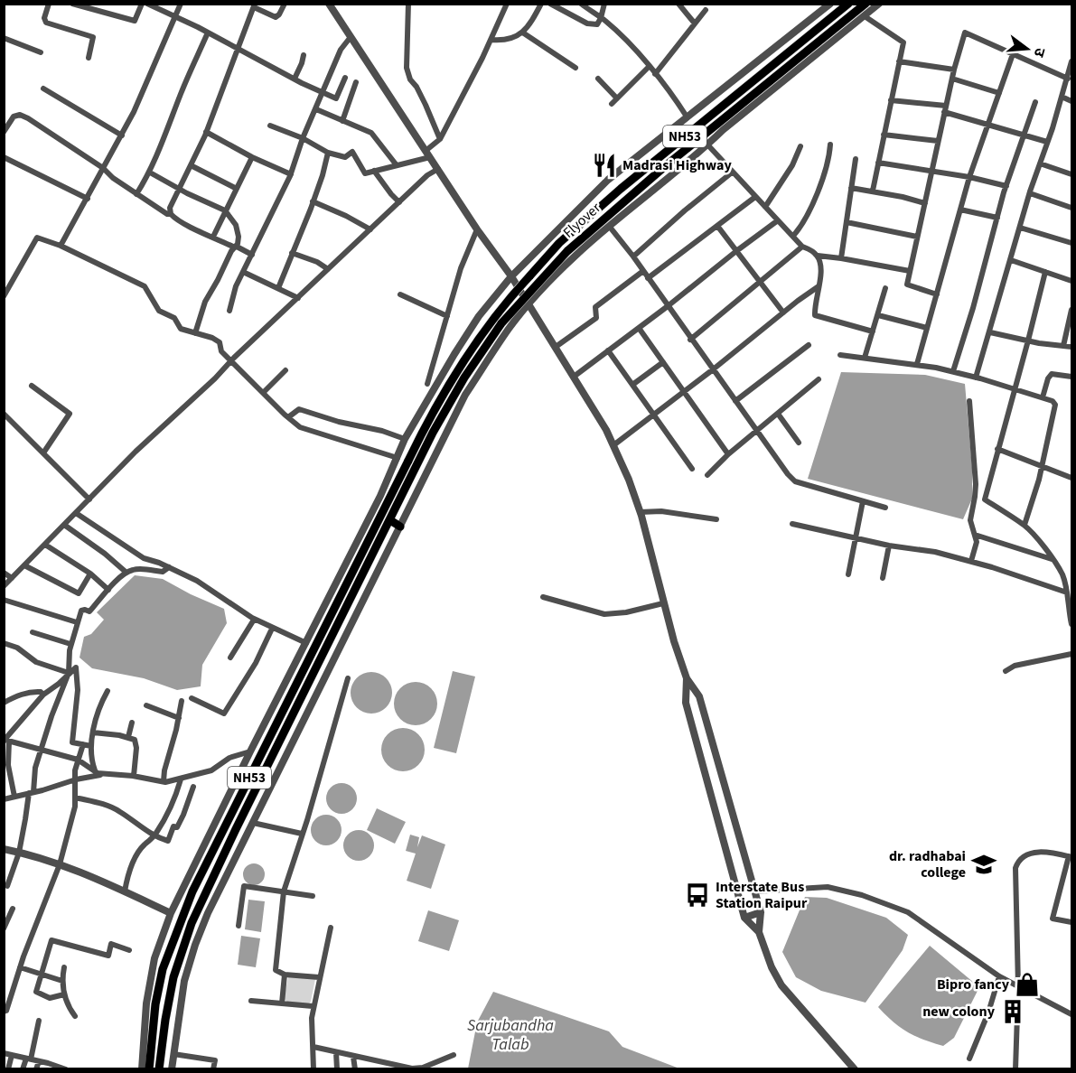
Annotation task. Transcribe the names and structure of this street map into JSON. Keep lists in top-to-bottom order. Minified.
{"streets":{"highway":["NH53","Flyover"]},"crossings":[["NH53","Flyover"]],"water":["Sarjubandha Talab"],"places":{"restaurant":["Madrasi Highway"],"school or university":["dr. radhabai college"],"bus stop":["Interstate Bus Station Raipur"],"shop":["Bipro fancy"],"building":["new colony"]},"north":"right"}
